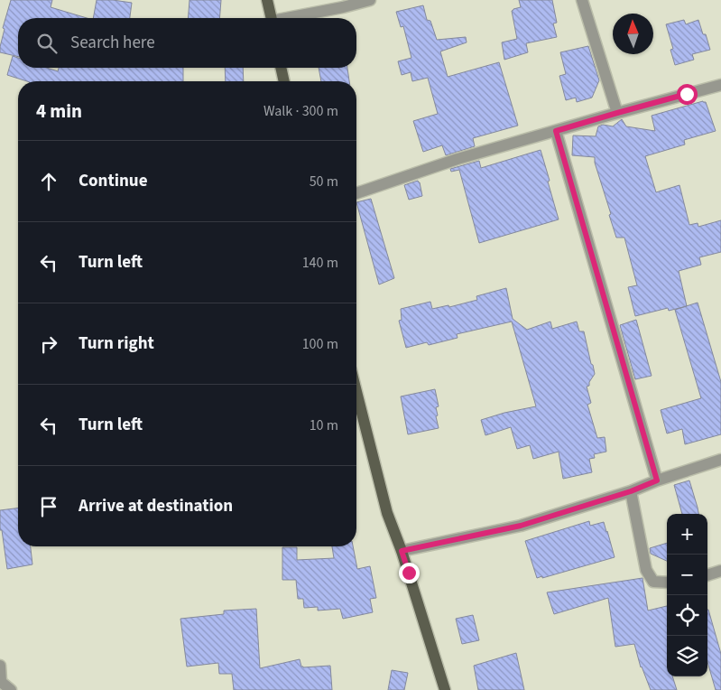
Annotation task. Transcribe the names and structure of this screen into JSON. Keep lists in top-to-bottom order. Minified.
{"north":"top","page":{"search":"Search here","heading":["4 min","Walk · 300 m"],"list":[["Continue","50 m"],["Turn left","140 m"],["Turn right","100 m"],["Turn left","10 m"],"Arrive at destination"],"map_buttons":["+","−"]}}
